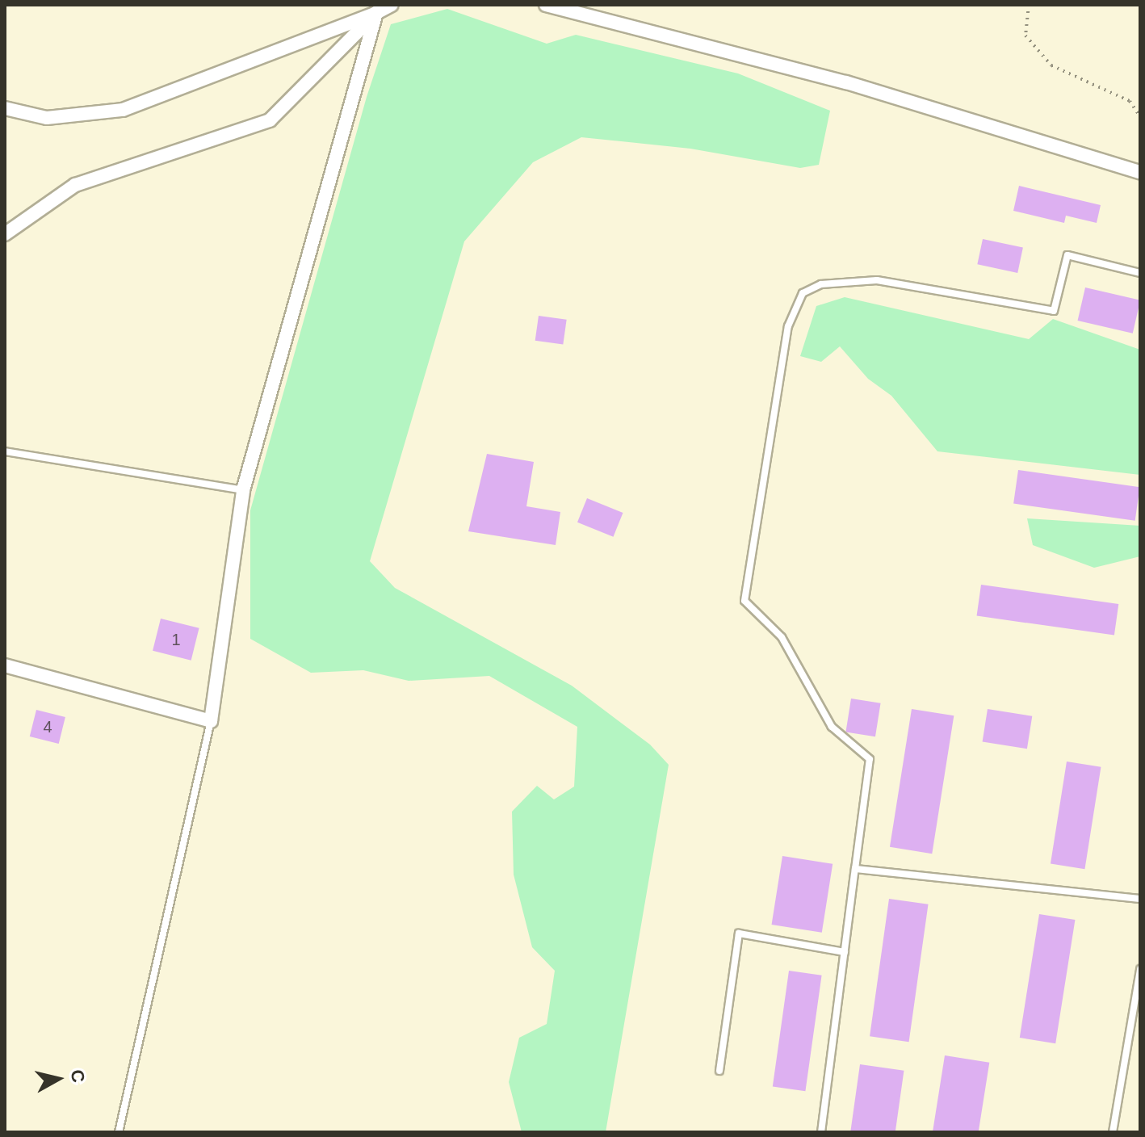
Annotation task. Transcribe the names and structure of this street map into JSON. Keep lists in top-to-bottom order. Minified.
{"house_numbers":["1","4"],"north":"right"}
